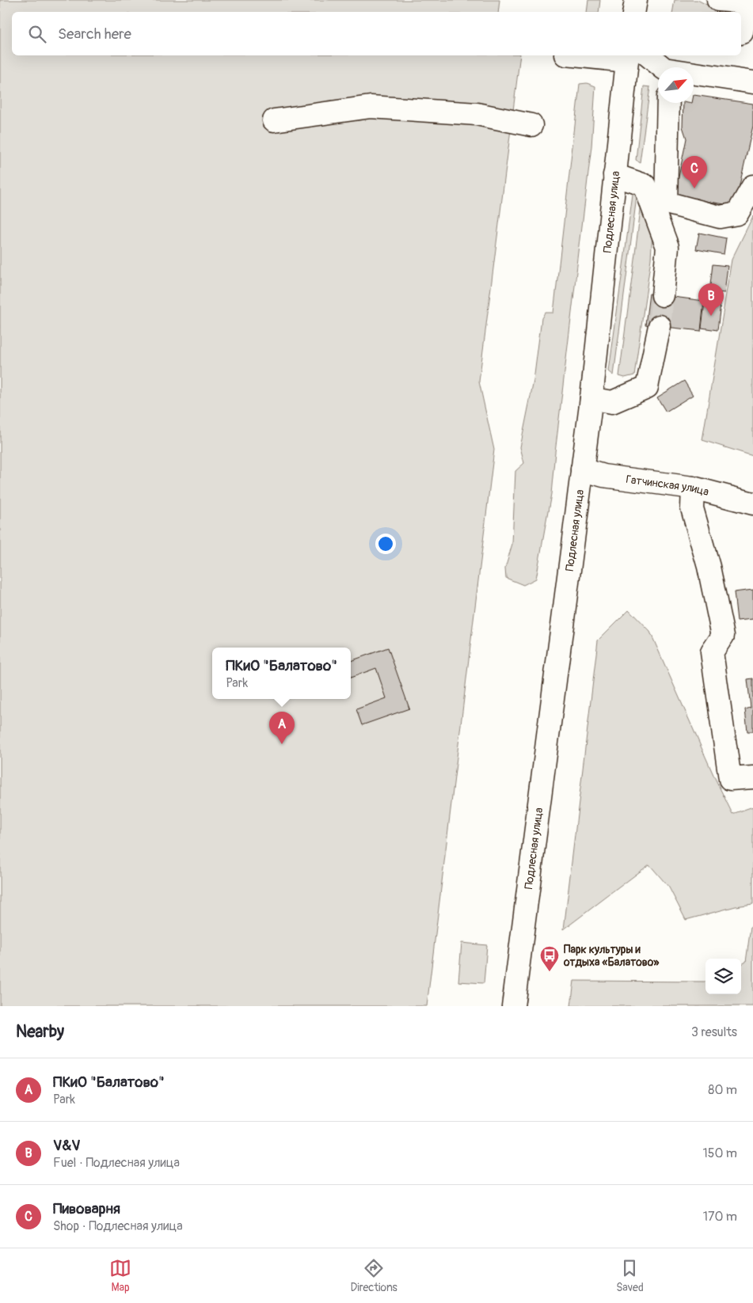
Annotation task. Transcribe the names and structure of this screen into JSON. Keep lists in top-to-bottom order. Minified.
{"streets":{"main road":["Подлесная улица","Гатчинская улица"]},"crossings":[["Подлесная улица","Гатчинская улица"]],"places":{"bus stop":["Парк культуры и отдыха «Балатово»"]},"north":"top right","page":{"search":"Search here","pins":["C","B","A"],"popup":["ПКиО \"Балатово\"","Park"],"heading":["Nearby","3 results"],"list":[{"mark":"A","name":"ПКиО \"Балатово\"","note":"Park","value":"80 m"},{"mark":"B","name":"V&V","note":"Fuel · Подлесная улица","value":"150 m"},{"mark":"C","name":"Пивоварня","note":"Shop · Подлесная улица","value":"170 m"}],"nav":["Map","Directions","Saved"]}}
